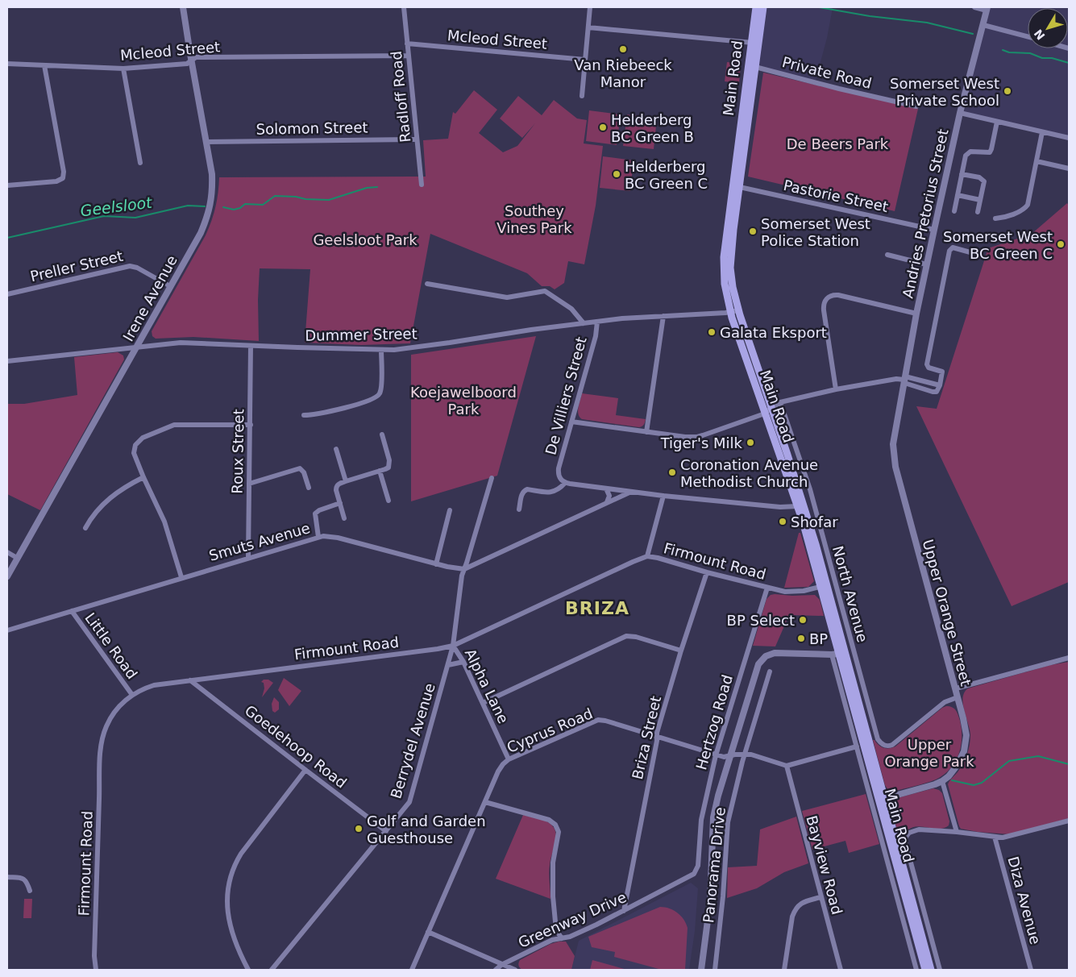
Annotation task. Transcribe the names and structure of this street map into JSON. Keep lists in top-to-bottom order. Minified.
{"streets":{"main road":["Main Road"],"street":["Mcleod Street","Private Road","Radloff Road","Solomon Street","Pastorie Street","Andries Pretorius Street","Preller Street","Irene Avenue","Dummer Street","De Villiers Street","Roux Street","Smuts Avenue","Firmount Road","North Avenue","Upper Orange Street","Little Road","Alpha Lane","Hertzog Road","Cyprus Road","Briza Street","Berrydel Avenue","Goedehoop Road","Panorama Drive","Bayview Road","Diza Avenue","Greenway Drive"]},"crossings":[["Mcleod Street","Radloff Road"],["Mcleod Street","Irene Avenue"],["Private Road","Main Road"],["Main Road","Pastorie Street"],["Main Road","Dummer Street"],["Main Road","Firmount Road"],["Main Road","Upper Orange Street"],["Radloff Road","Solomon Street"],["Solomon Street","Irene Avenue"],["Pastorie Street","Andries Pretorius Street"],["Andries Pretorius Street","Upper Orange Street"],["Preller Street","Irene Avenue"],["Irene Avenue","Dummer Street"],["Dummer Street","De Villiers Street"],["Dummer Street","Roux Street"],["Roux Street","Smuts Avenue"],["Smuts Avenue","Little Road"],["Smuts Avenue","Berrydel Avenue"],["Firmount Road","Little Road"],["Firmount Road","Alpha Lane"],["Firmount Road","Hertzog Road"],["Firmount Road","Briza Street"],["Firmount Road","Berrydel Avenue"],["Firmount Road","Goedehoop Road"],["North Avenue","Upper Orange Street"],["Alpha Lane","Cyprus Road"],["Alpha Lane","Berrydel Avenue"],["Hertzog Road","Cyprus Road"],["Hertzog Road","Greenway Drive"],["Cyprus Road","Briza Street"],["Cyprus Road","Panorama Drive"],["Cyprus Road","Bayview Road"],["Briza Street","Greenway Drive"],["Berrydel Avenue","Goedehoop Road"]],"districts":["BRIZA"],"water":["Geelsloot"],"parks":["De Beers Park","Southey Vines Park","Geelsloot Park","Koejawelboord Park","Upper Orange Park"],"places":["Van Riebeeck Manor","Somerset West Private School","Helderberg BC Green B","Helderberg BC Green C","Somerset West Police Station","Somerset West BC Green C","Galata Eksport","Tiger's Milk","Coronation Avenue Methodist Church","Shofar","BP Select","BP","Golf and Garden Guesthouse"],"north":"bottom left"}
